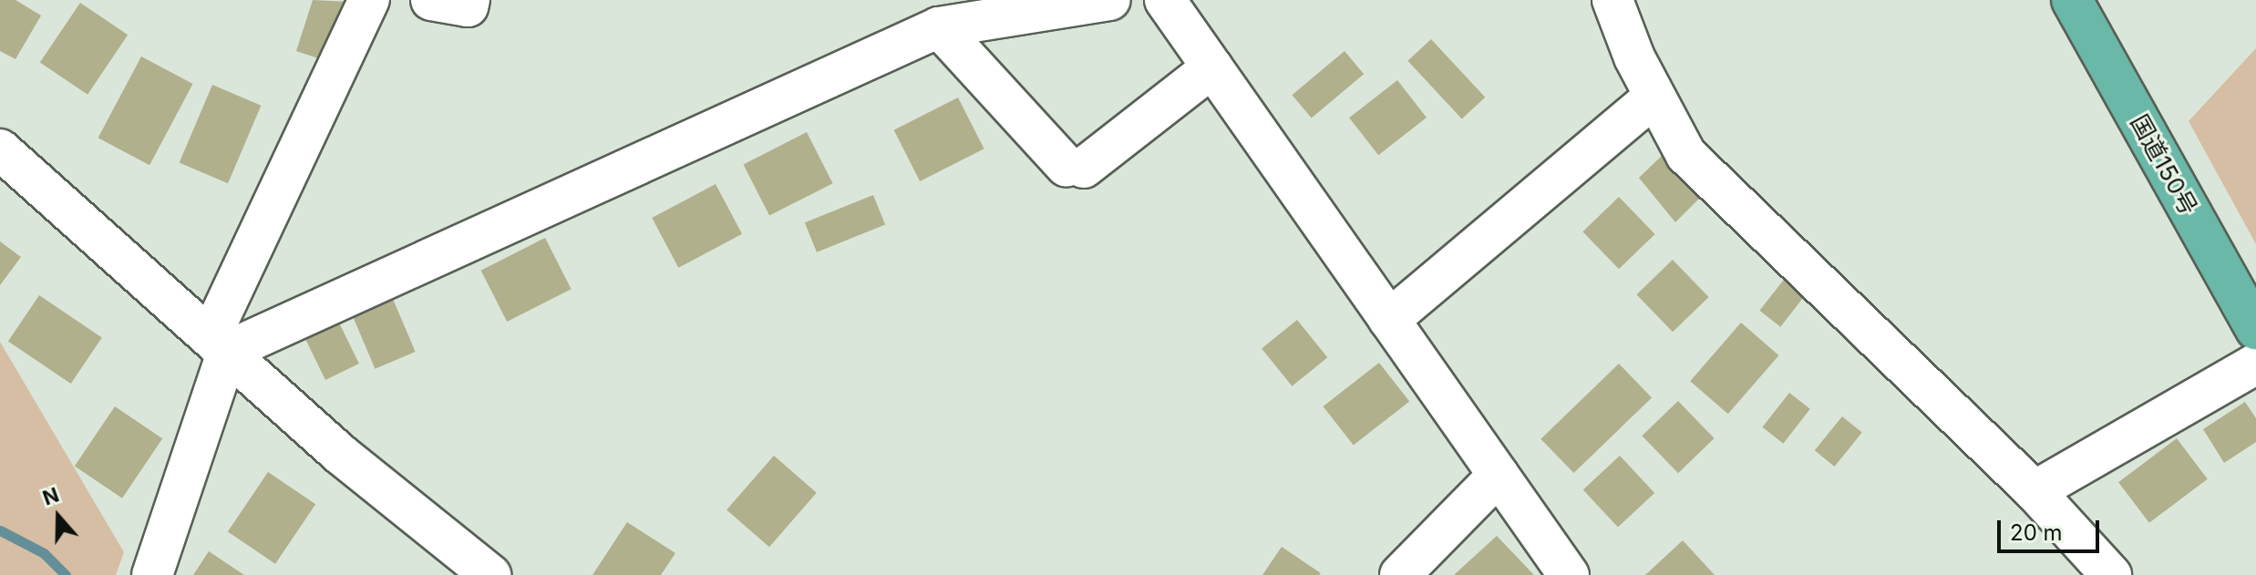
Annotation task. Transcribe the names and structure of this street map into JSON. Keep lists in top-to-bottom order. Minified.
{"streets":{"highway":["国道150号"]},"scale_bar":"20 m","north":"top"}
